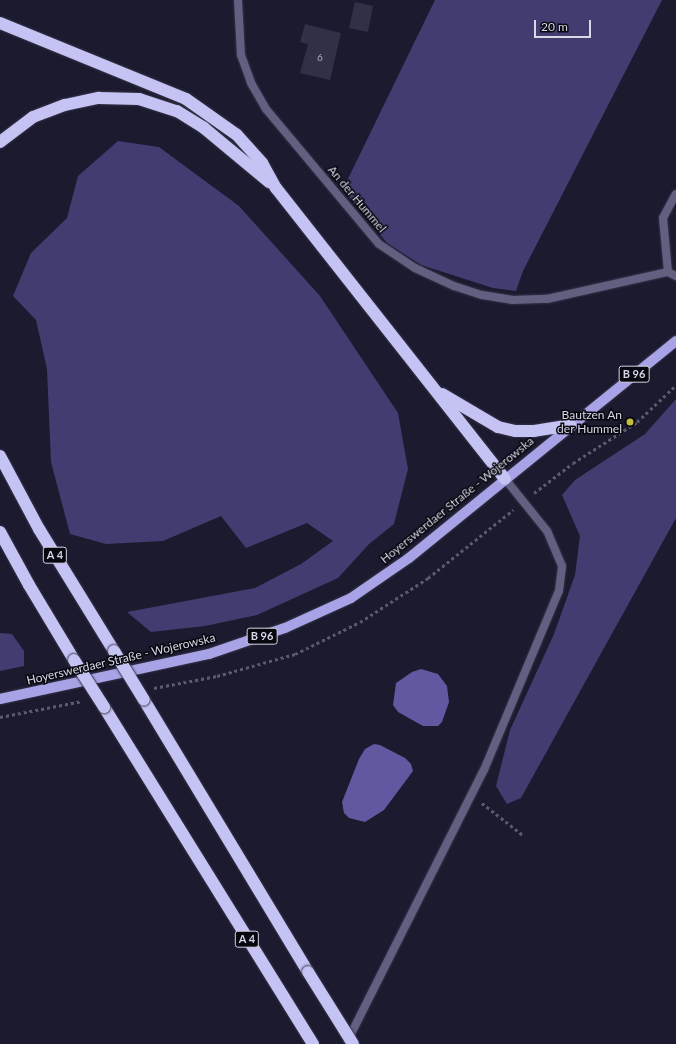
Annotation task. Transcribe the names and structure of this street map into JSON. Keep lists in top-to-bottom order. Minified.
{"streets":{"highway":["A 4"],"main road":["B 96","Hoyerswerdaer Straße - Wojerowska"],"street":["An der Hummel"]},"places":["Bautzen An der Hummel"],"house_numbers":["6"],"scale_bar":"20 m"}
